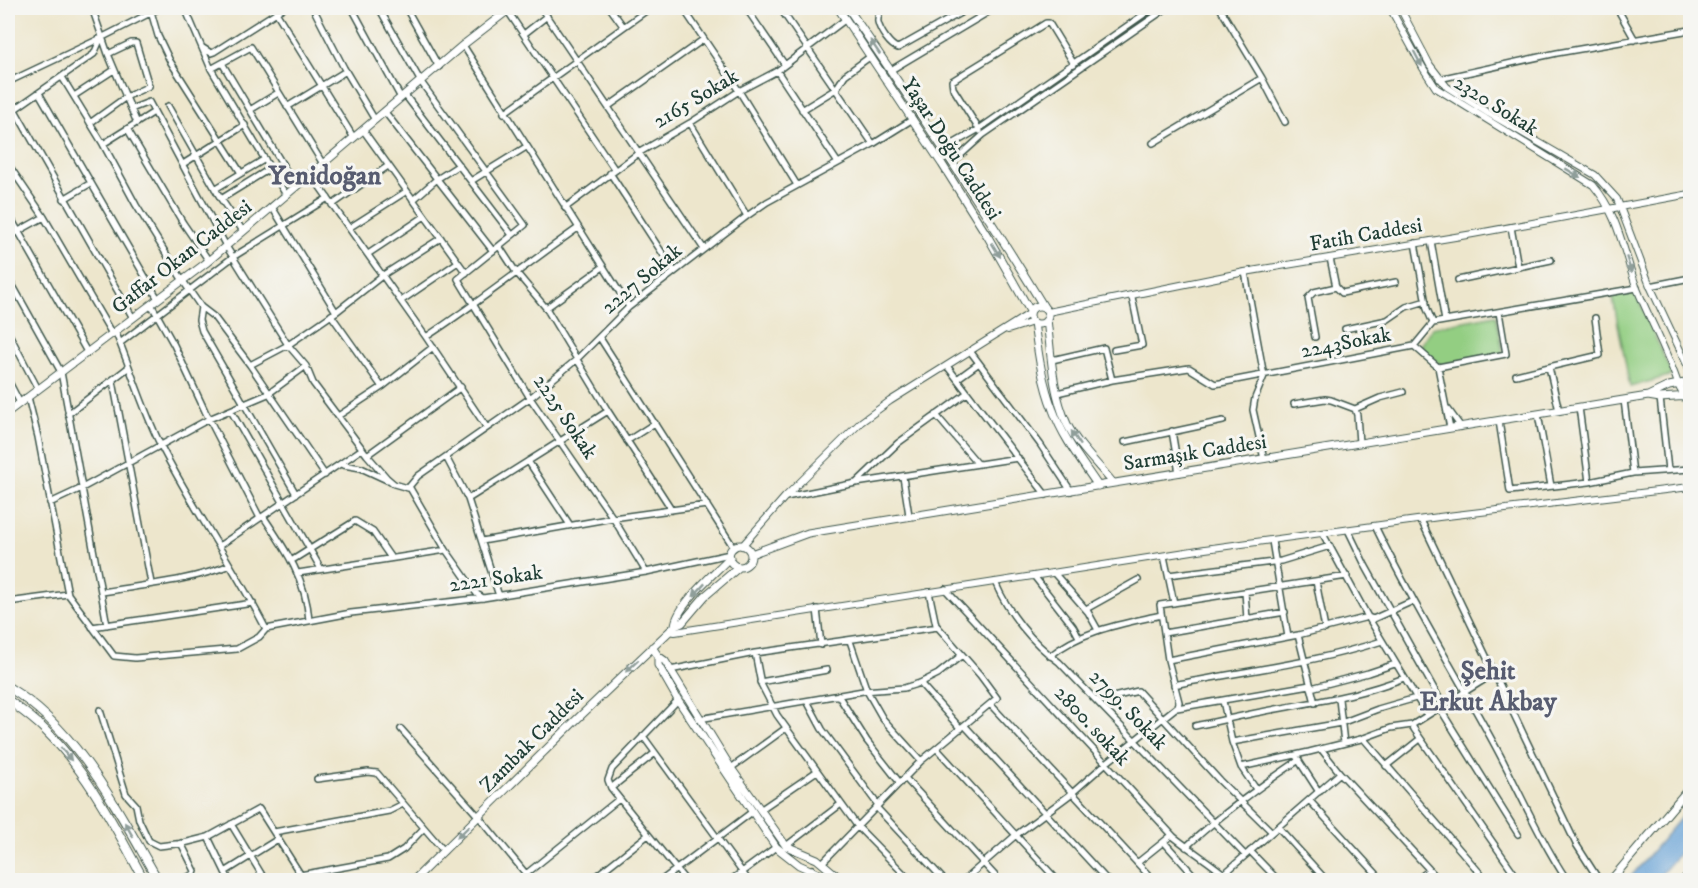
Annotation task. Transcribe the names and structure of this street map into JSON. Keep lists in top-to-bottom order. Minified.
{"streets":{"main road":["Yaşar Doğu Caddesi","Gaffar Okan Caddesi","Sarmaşık Caddesi","Zambak Caddesi"],"street":["2165 Sokak","2320 Sokak","Fatih Caddesi","2227 Sokak","2243Sokak","2225 Sokak","2221 Sokak","2799. Sokak","2800. sokak"]},"crossings":[["2165 Sokak","Yaşar Doğu Caddesi"],["2320 Sokak","Fatih Caddesi"],["Yaşar Doğu Caddesi","Fatih Caddesi"],["Yaşar Doğu Caddesi","2227 Sokak"],["Yaşar Doğu Caddesi","2243Sokak"],["Yaşar Doğu Caddesi","Sarmaşık Caddesi"],["2227 Sokak","2225 Sokak"],["2225 Sokak","2221 Sokak"],["Sarmaşık Caddesi","2221 Sokak"],["Sarmaşık Caddesi","Zambak Caddesi"],["2221 Sokak","Zambak Caddesi"]],"one_way":["Zambak Caddesi"],"districts":["Yenidoğan","Şehit Erkut Akbay"]}
